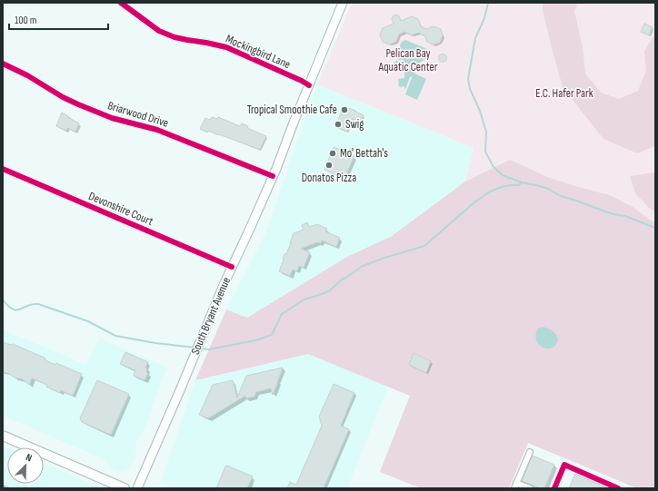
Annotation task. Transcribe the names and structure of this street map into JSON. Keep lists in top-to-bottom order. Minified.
{"streets":{"main road":["South Bryant Avenue"],"street":["Mockingbird Lane","Briarwood Drive","Devonshire Court"]},"crossings":[["Mockingbird Lane","South Bryant Avenue"],["Briarwood Drive","South Bryant Avenue"],["Devonshire Court","South Bryant Avenue"]],"parks":["Pelican Bay Aquatic Center","E.C. Hafer Park"],"places":["Tropical Smoothie Cafe","Swig","Mo' Bettah's","Donatos Pizza"],"scale_bar":"100 m","north":"top right"}
